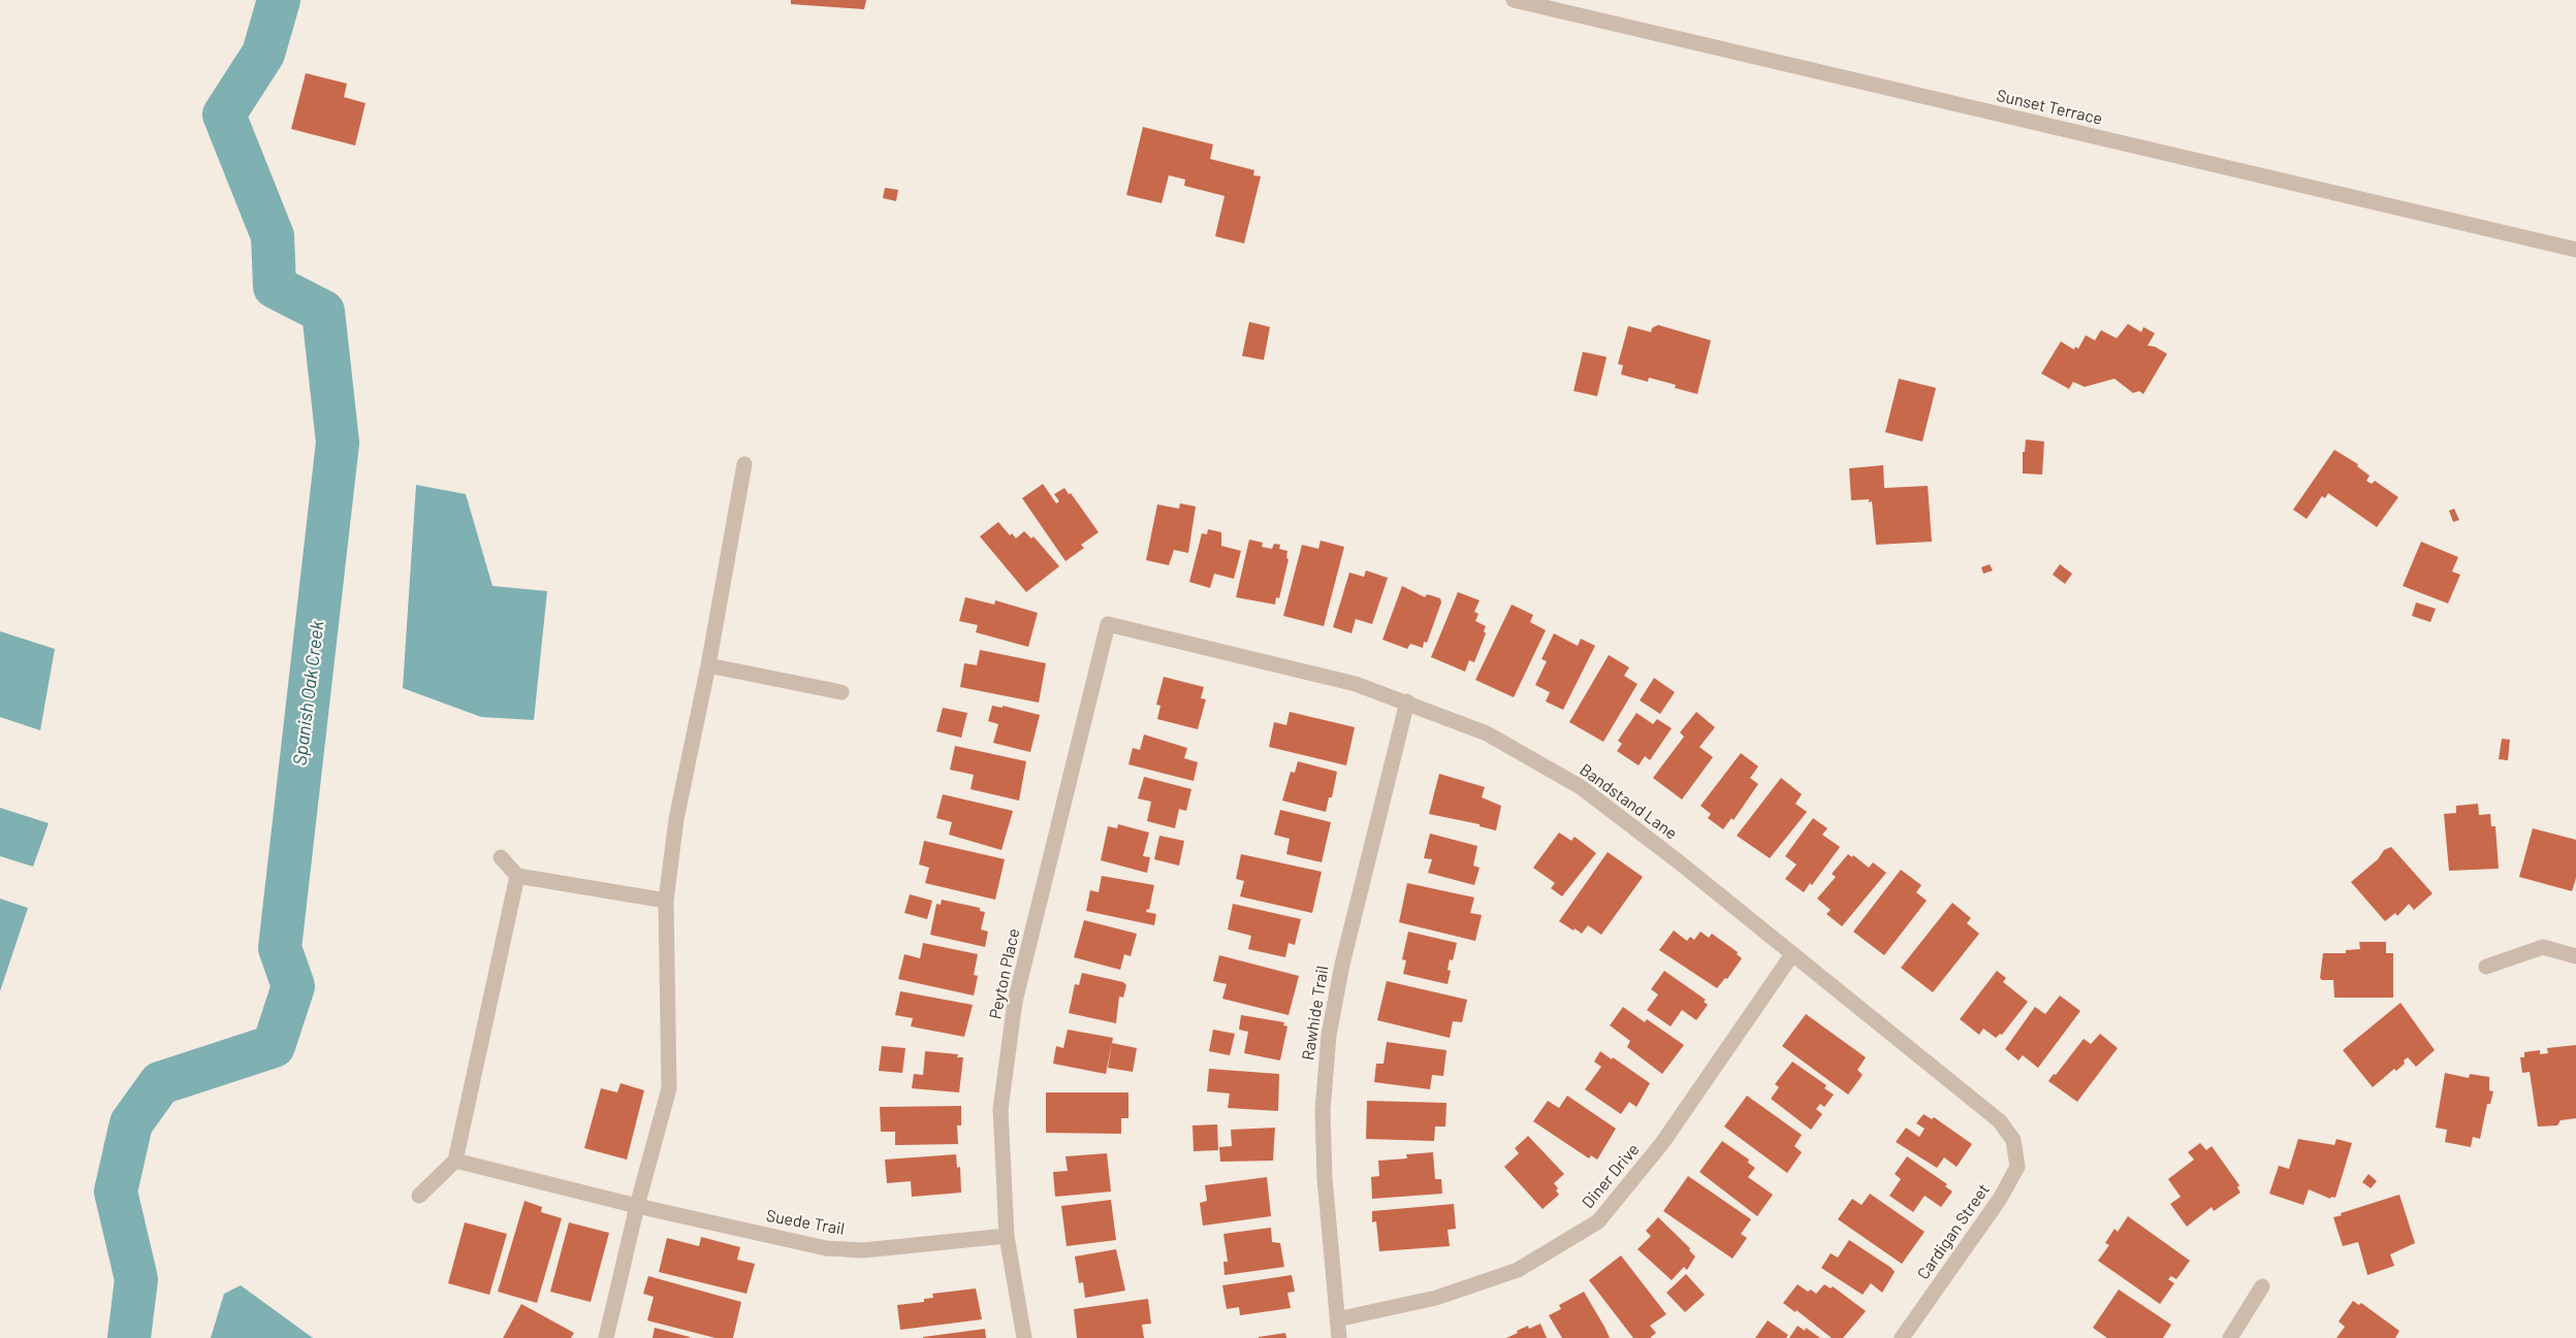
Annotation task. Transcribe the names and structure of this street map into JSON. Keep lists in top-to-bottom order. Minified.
{"streets":{"street":["Sunset Terrace","Bandstand Lane","Peyton Place","Rawhide Trail","Diner Drive","Suede Trail","Cardigan Street"]},"crossings":[["Bandstand Lane","Peyton Place"],["Bandstand Lane","Rawhide Trail"],["Bandstand Lane","Diner Drive"],["Bandstand Lane","Cardigan Street"],["Peyton Place","Suede Trail"],["Rawhide Trail","Diner Drive"]],"water":["Spanish Oak Creek"]}
